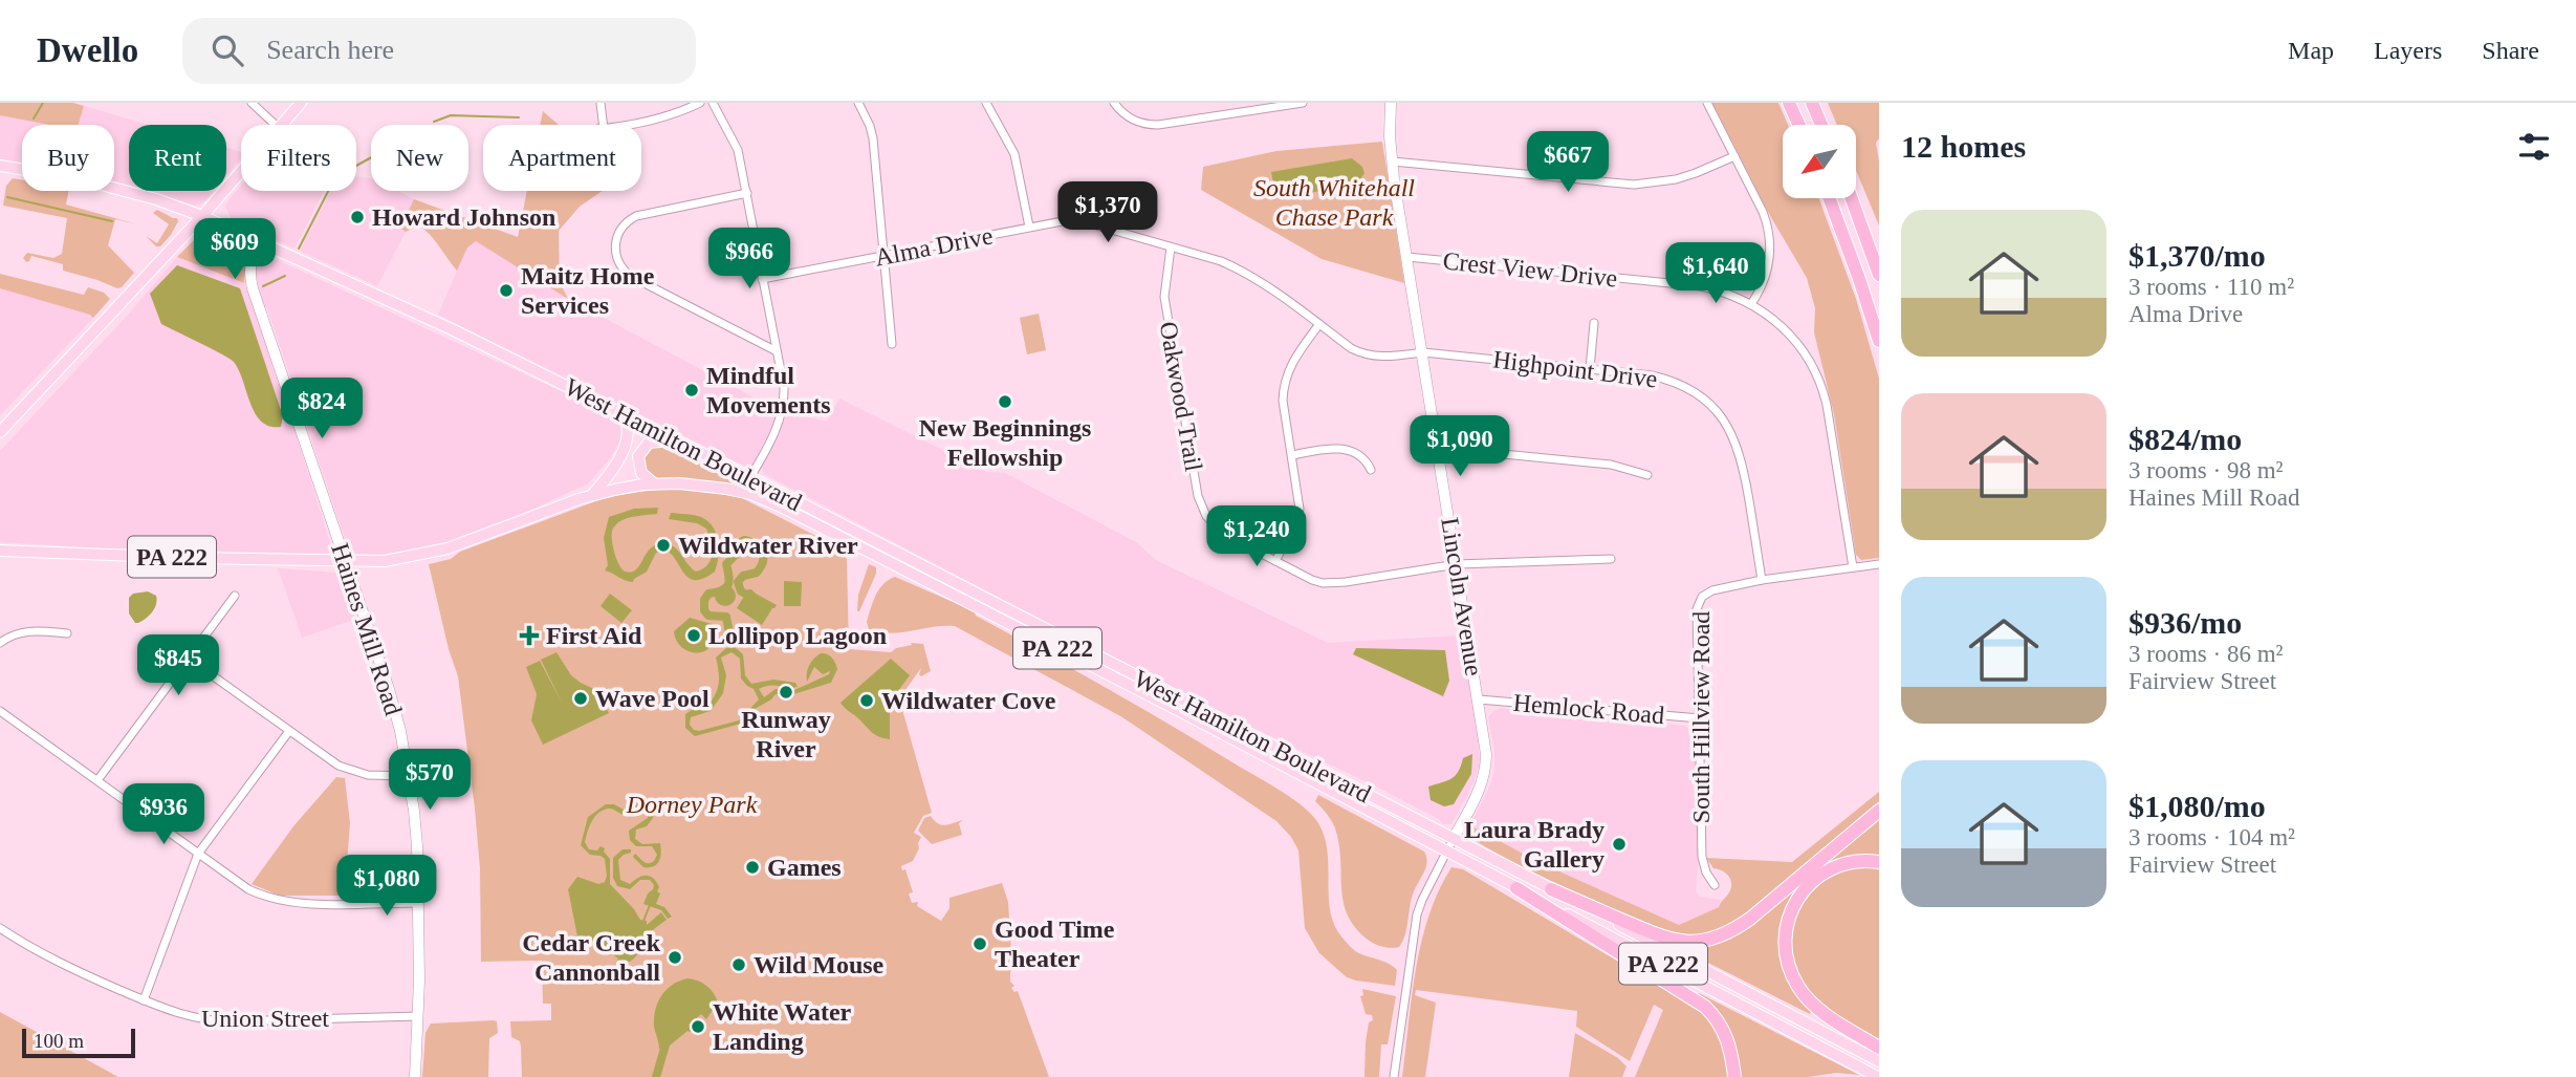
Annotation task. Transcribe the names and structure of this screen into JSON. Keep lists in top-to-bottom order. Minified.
{"streets":{"main road":["West Hamilton Boulevard","PA 222"],"street":["Alma Drive","Crest View Drive","Highpoint Drive","Oakwood Trail","Lincoln Avenue","Haines Mill Road","Hemlock Road","South Hillview Road","Union Street"]},"crossings":[["Alma Drive","Highpoint Drive"],["Alma Drive","Oakwood Trail"],["Alma Drive","Lincoln Avenue"],["Crest View Drive","Lincoln Avenue"],["Crest View Drive","South Hillview Road"],["Highpoint Drive","Lincoln Avenue"],["Highpoint Drive","South Hillview Road"],["Oakwood Trail","Lincoln Avenue"],["West Hamilton Boulevard","PA 222"],["West Hamilton Boulevard","Lincoln Avenue"],["West Hamilton Boulevard","Haines Mill Road"],["PA 222","Haines Mill Road"],["Lincoln Avenue","Hemlock Road"],["Haines Mill Road","Union Street"],["Hemlock Road","South Hillview Road"]],"parks":["South Whitehall Chase Park","Dorney Park"],"places":{"other":["Howard Johnson","Maitz Home Services","Mindful Movements","New Beginnings Fellowship","Wildwater River","Lollipop Lagoon","Runway River","Wave Pool","Wildwater Cove","Laura Brady Gallery","Games","Good Time Theater","Cedar Creek Cannonball","Wild Mouse","White Water Landing"],"health":["First Aid"]},"scale_bar":"100 m","north":"bottom left","page":{"header":"Dwello","search":"Search here","nav":["Map","Layers","Share"],"heading":"12 homes","chip":["Buy","Rent","Filters","New","Apartment"],"price":["$667","$1,370","$609","$966","$1,640","$824","$1,090","$1,240","$845","$570","$936","$1,080"],"list":[{"name":"$1,370/mo","note":"3 rooms · 110 m² · Alma Drive"},{"name":"$824/mo","note":"3 rooms · 98 m² · Haines Mill Road"},{"name":"$936/mo","note":"3 rooms · 86 m² · Fairview Street"},{"name":"$1,080/mo","note":"3 rooms · 104 m² · Fairview Street"}],"scale":"100 m"}}
